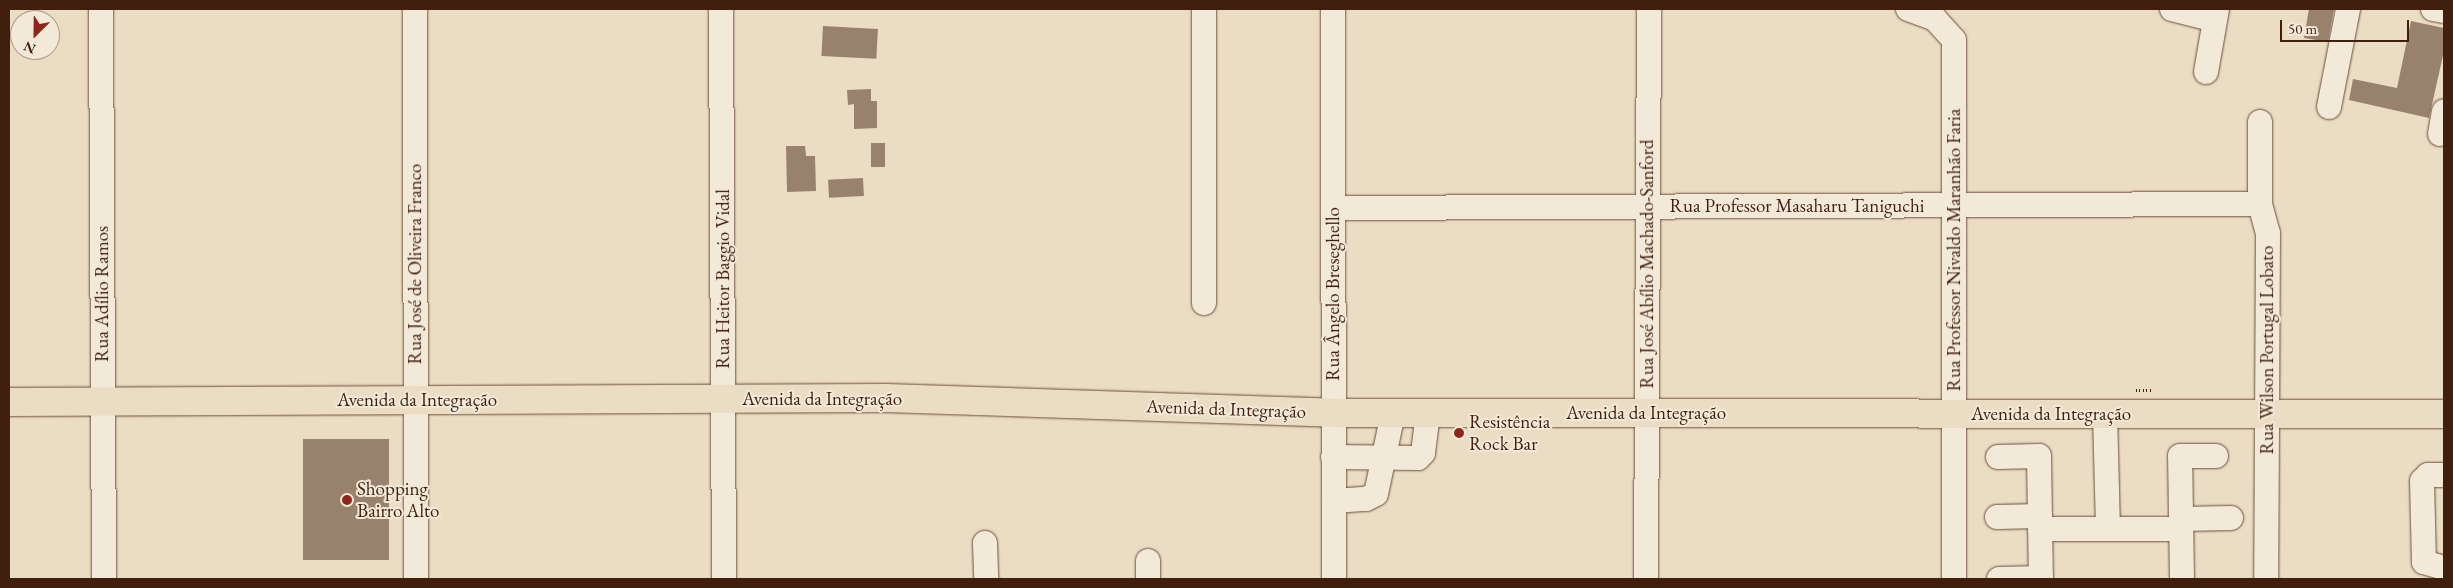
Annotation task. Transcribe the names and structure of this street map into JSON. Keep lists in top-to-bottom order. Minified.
{"streets":{"main road":["Avenida da Integração"],"street":["Rua Professor Masaharu Taniguchi","Rua Professor Nivaldo Maranhão Faria","Rua José de Oliveira Franco","Rua José Abílio Machado-Sanford","Rua Heitor Baggio Vidal","Rua Adílio Ramos","Rua Ângelo Breseghello","Rua Wilson Portugal Lobato"]},"crossings":[["Rua Professor Masaharu Taniguchi","Rua Professor Nivaldo Maranhão Faria"],["Rua Professor Masaharu Taniguchi","Rua José Abílio Machado-Sanford"],["Rua Professor Masaharu Taniguchi","Rua Ângelo Breseghello"],["Rua Professor Masaharu Taniguchi","Rua Wilson Portugal Lobato"],["Rua Professor Nivaldo Maranhão Faria","Avenida da Integração"],["Rua José de Oliveira Franco","Avenida da Integração"],["Rua José Abílio Machado-Sanford","Avenida da Integração"],["Rua Heitor Baggio Vidal","Avenida da Integração"],["Rua Adílio Ramos","Avenida da Integração"],["Rua Ângelo Breseghello","Avenida da Integração"],["Rua Wilson Portugal Lobato","Avenida da Integração"]],"places":["Resistência Rock Bar","Shopping Bairro Alto"],"scale_bar":"50 m","north":"bottom left"}
